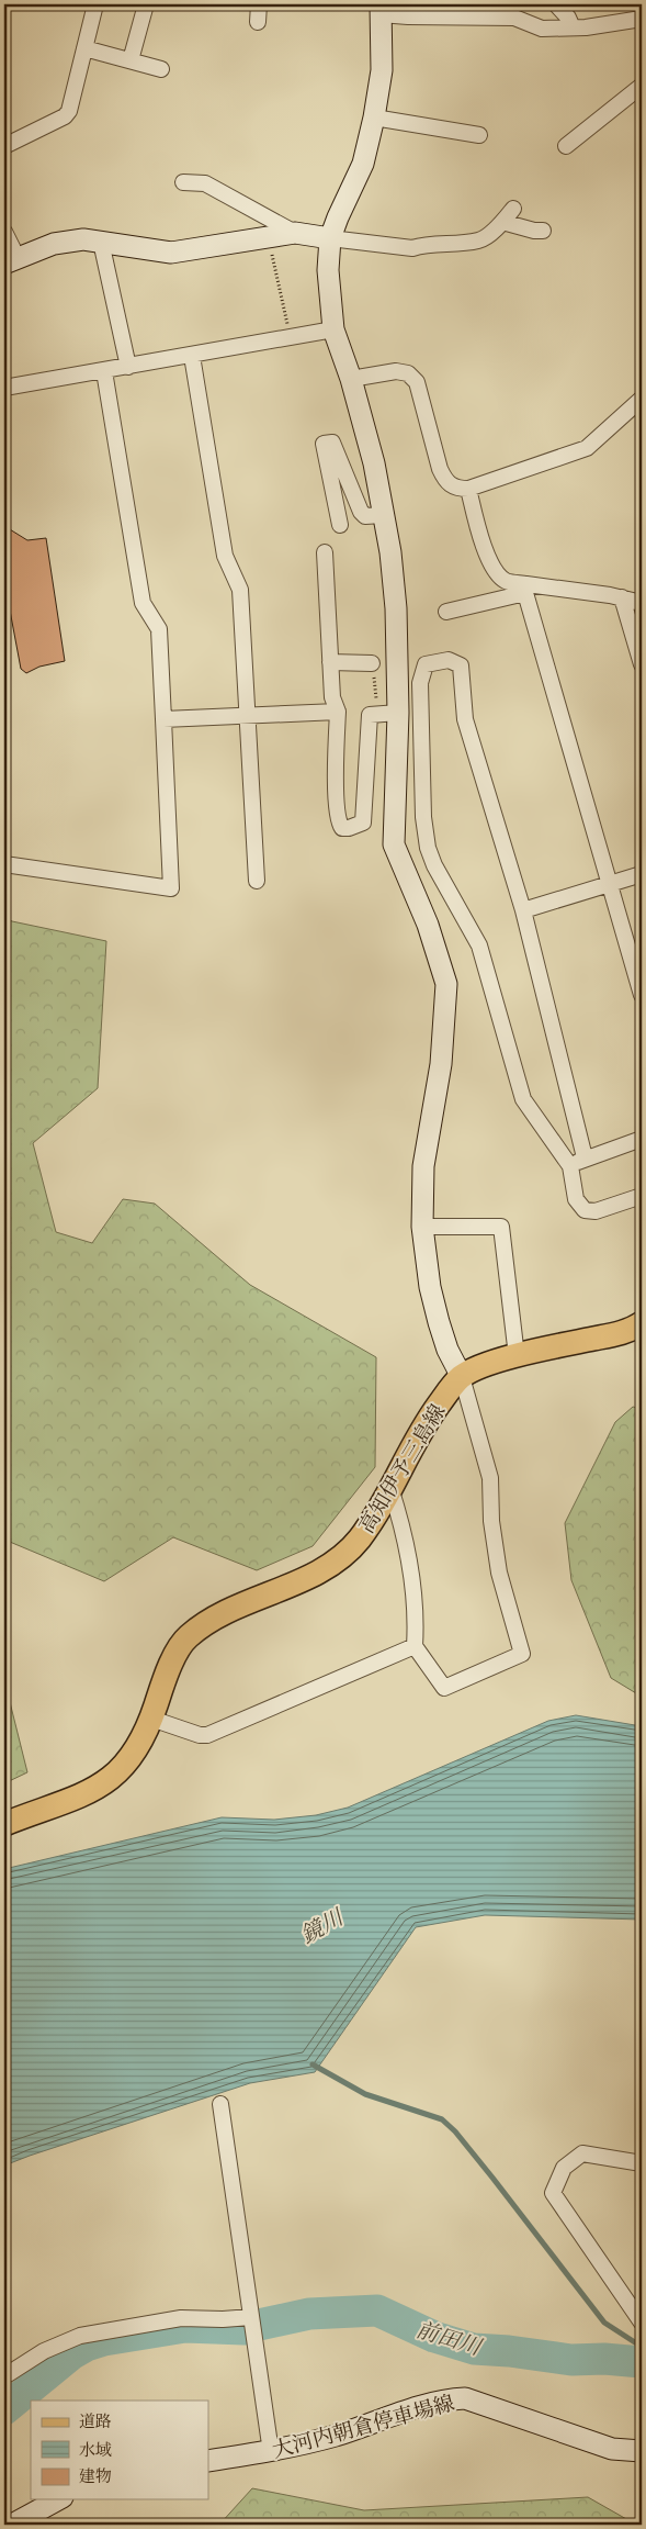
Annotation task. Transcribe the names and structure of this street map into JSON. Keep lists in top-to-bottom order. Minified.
{"streets":{"main road":["高知伊予三島線"],"street":["大河内朝倉停車場線"]},"water":["鏡川","前田川"],"legend":["道路","水域","建物"]}
